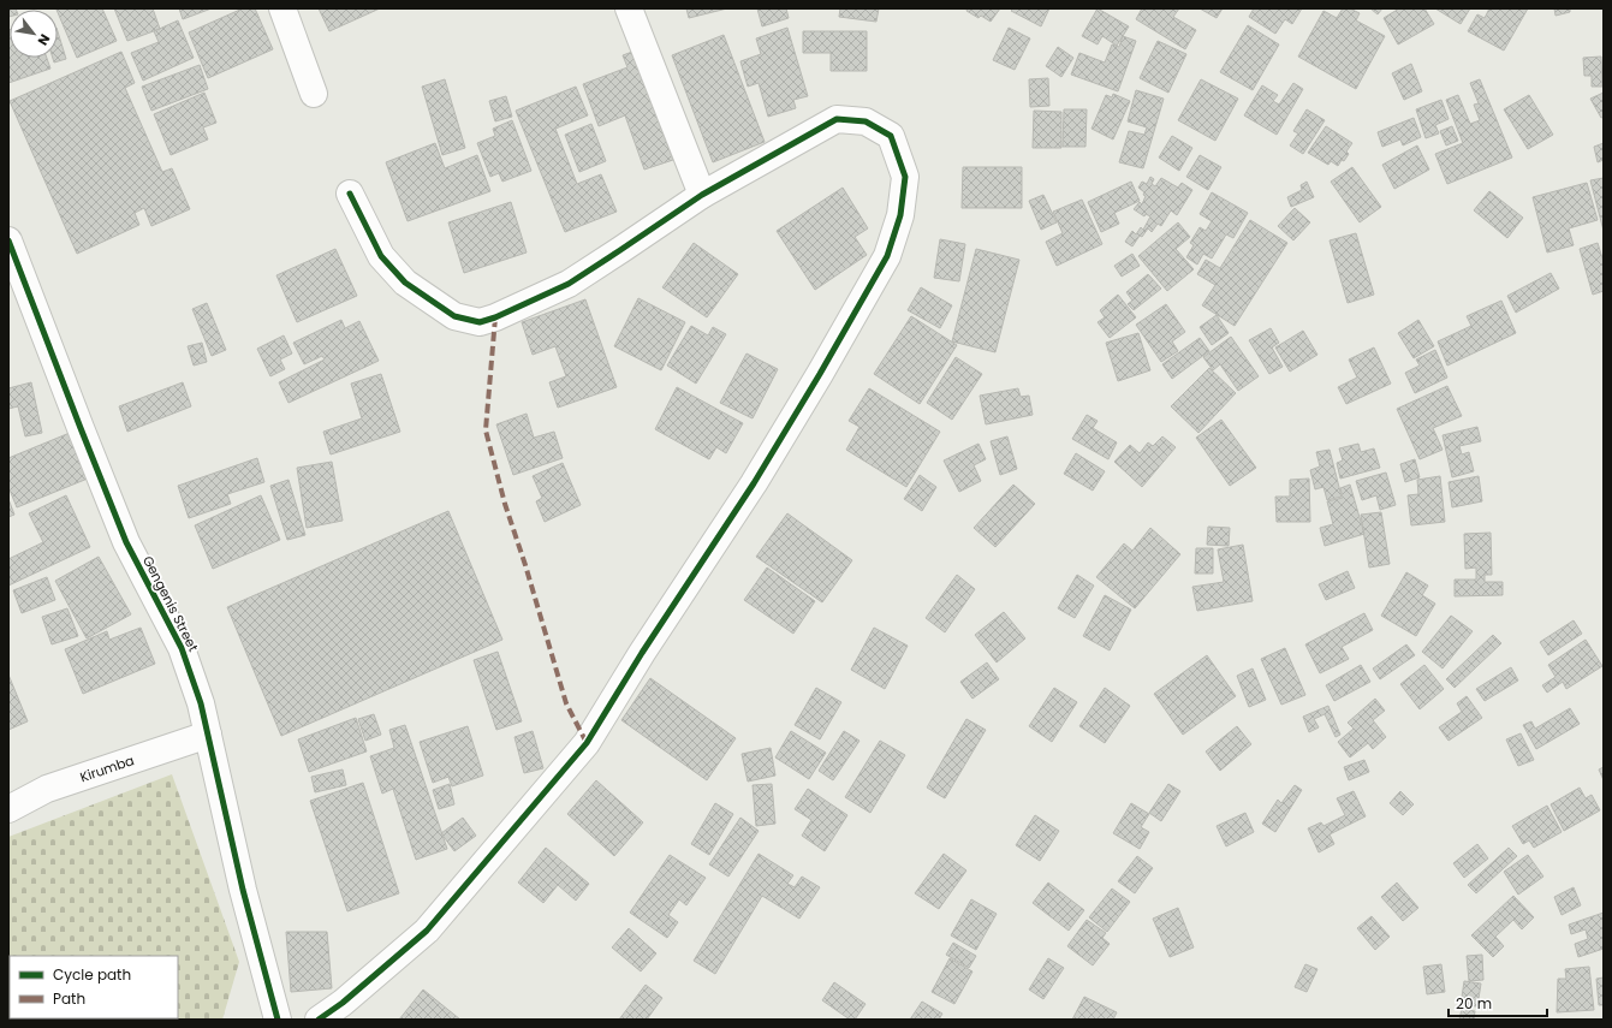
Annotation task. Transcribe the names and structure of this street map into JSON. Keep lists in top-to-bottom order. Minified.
{"streets":{"street":["Gengenis Street","Kirumba"]},"crossings":[["Gengenis Street","Kirumba"]],"legend":["Cycle path","Path"],"scale_bar":"20 m","north":"bottom right"}
